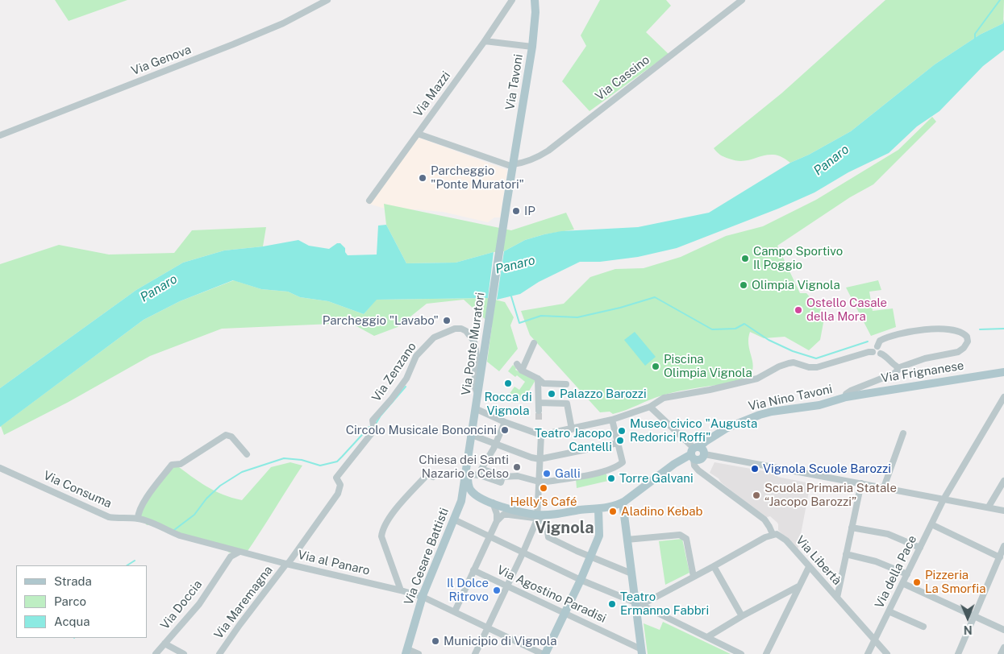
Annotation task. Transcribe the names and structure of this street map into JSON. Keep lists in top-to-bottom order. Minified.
{"streets":{"main road":["Via Tavoni","Via Ponte Muratori","Via Frignanese","Via Nino Tavoni","Via Cesare Battisti"],"street":["Via Genova","Via Cassino","Via Mazzi","Via Zenzano","Via Consuma","Via Libertà","Via al Panaro","Via della Pace","Via Agostino Paradisi","Via Maremagna","Via Doccia"]},"crossings":[["Via Cassino","Via Tavoni"],["Via Tavoni","Via Ponte Muratori"],["Via Ponte Muratori","Via Zenzano"],["Via Ponte Muratori","Via Cesare Battisti"],["Via Zenzano","Via al Panaro"],["Via Zenzano","Via Maremagna"],["Via Frignanese","Via Nino Tavoni"],["Via Nino Tavoni","Via Libertà"],["Via Consuma","Via al Panaro"],["Via Consuma","Via Doccia"],["Via Cesare Battisti","Via al Panaro"],["Via Libertà","Via della Pace"],["Via al Panaro","Via Maremagna"],["Via al Panaro","Via Doccia"]],"districts":["Vignola"],"water":["Panaro"],"places":["Parcheggio \"Ponte Muratori\"","IP","Campo Sportivo Il Poggio","Olimpia Vignola","Ostello Casale della Mora","Parcheggio \"Lavabo\"","Piscina Olimpia Vignola","Rocca di Vignola","Palazzo Barozzi","Circolo Musicale Bononcini","Museo civico \"Augusta Redorici Roffi\"","Teatro Jacopo Cantelli","Chiesa dei Santi Nazario e Celso","Vignola Scuole Barozzi","Galli","Torre Galvani","Helly's Café","Scuola Primaria Statale “Jacopo Barozzi”","Aladino Kebab","Pizzeria La Smorfia","Il Dolce Ritrovo","Teatro Ermanno Fabbri","Municipio di Vignola"],"legend":["Strada","Parco","Acqua"],"north":"bottom"}
